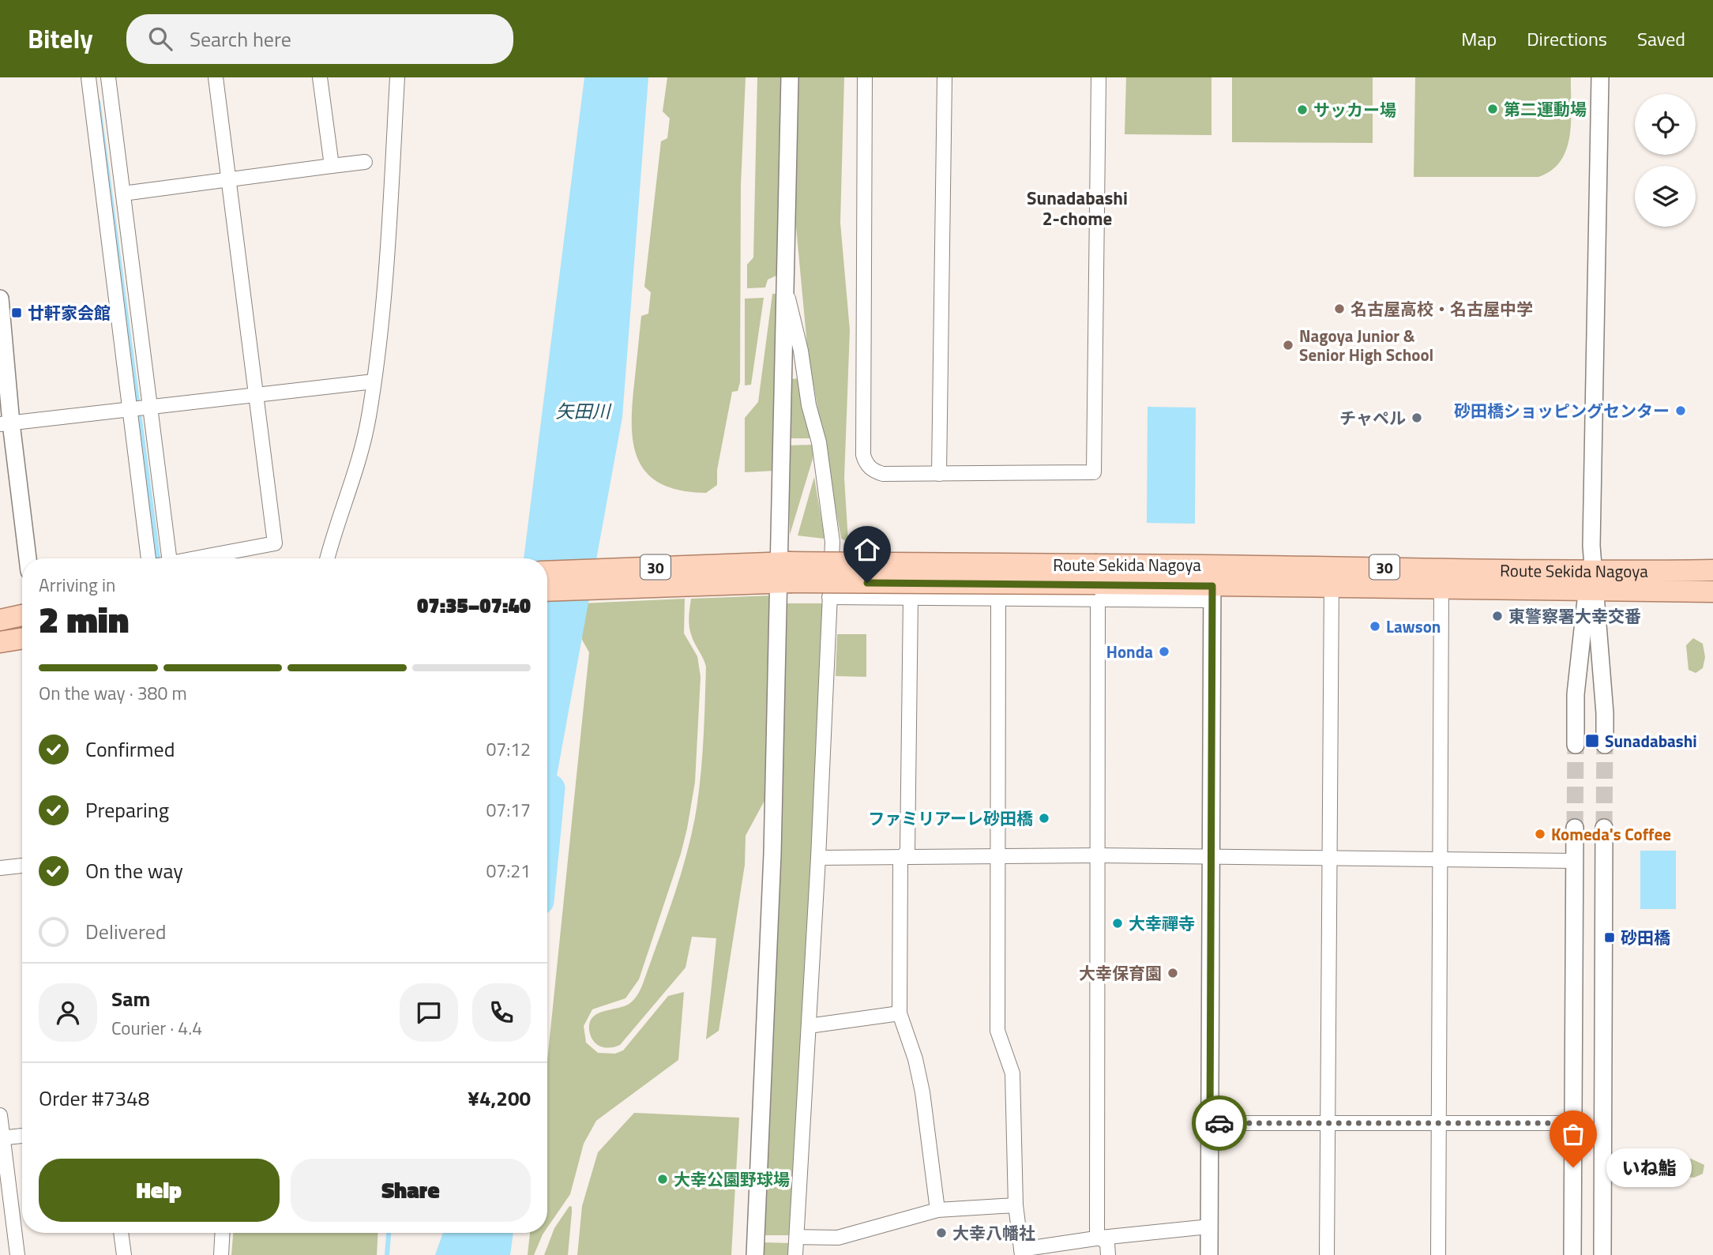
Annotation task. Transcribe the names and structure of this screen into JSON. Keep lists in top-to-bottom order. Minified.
{"streets":{"main road":["Route Sekida Nagoya","30"]},"districts":["Sunadabashi 2-chome"],"water":["矢田川"],"places":{"other":["第二運動場","サッカー場","名古屋高校・名古屋中学","Nagoya Junior & Senior High School","砂田橋ショッピングセンター","チャペル","東警察署大幸交番","Lawson","Honda","ファミリアーレ砂田橋","Komeda's Coffee","大幸禪寺","大幸保育園","いね鮨","大幸公園野球場","大幸八幡社"],"transit":["廿軒家会館","Sunadabashi","砂田橋"]},"page":{"header":"Bitely","search":"Search here","nav":["Map","Directions","Saved"],"heading":["2 min","Arriving in","07:35–07:40"],"panel":["Sam","Courier · 4.4","Order #7348","¥4,200"],"bar":"On the way · 380 m","list":[["Confirmed","07:12"],["Preparing","07:17"],["On the way","07:21"],"Delivered"],"buttons":["Help","Share"],"bubble":"いね鮨"}}
